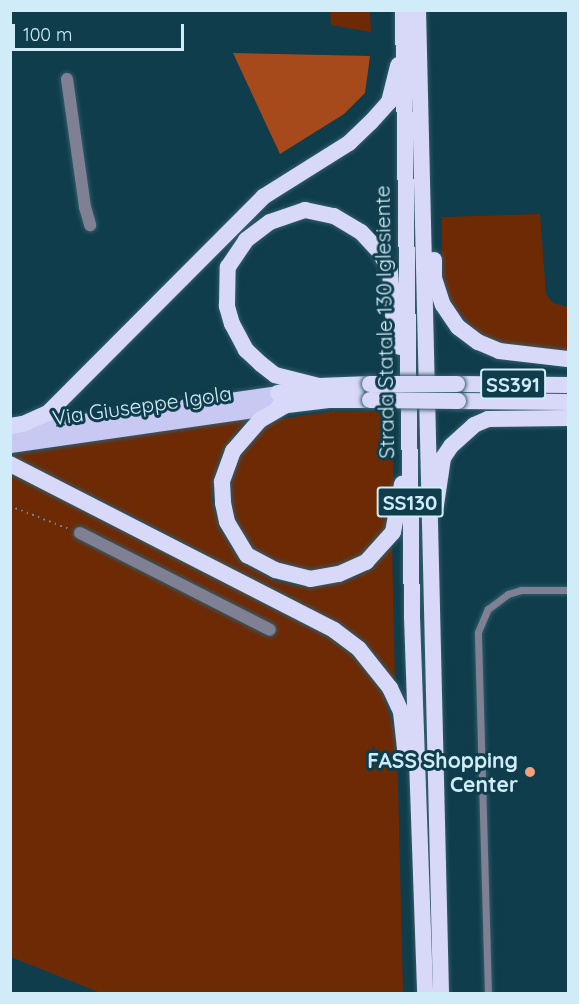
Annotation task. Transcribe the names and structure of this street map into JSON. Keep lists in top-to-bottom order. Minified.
{"streets":{"highway":["Strada Statale 130 Iglesiente","SS391","SS130"],"main road":["Via Giuseppe Igola"]},"crossings":[["SS391","Via Giuseppe Igola"]],"places":["FASS Shopping Center"],"scale_bar":"100 m"}
